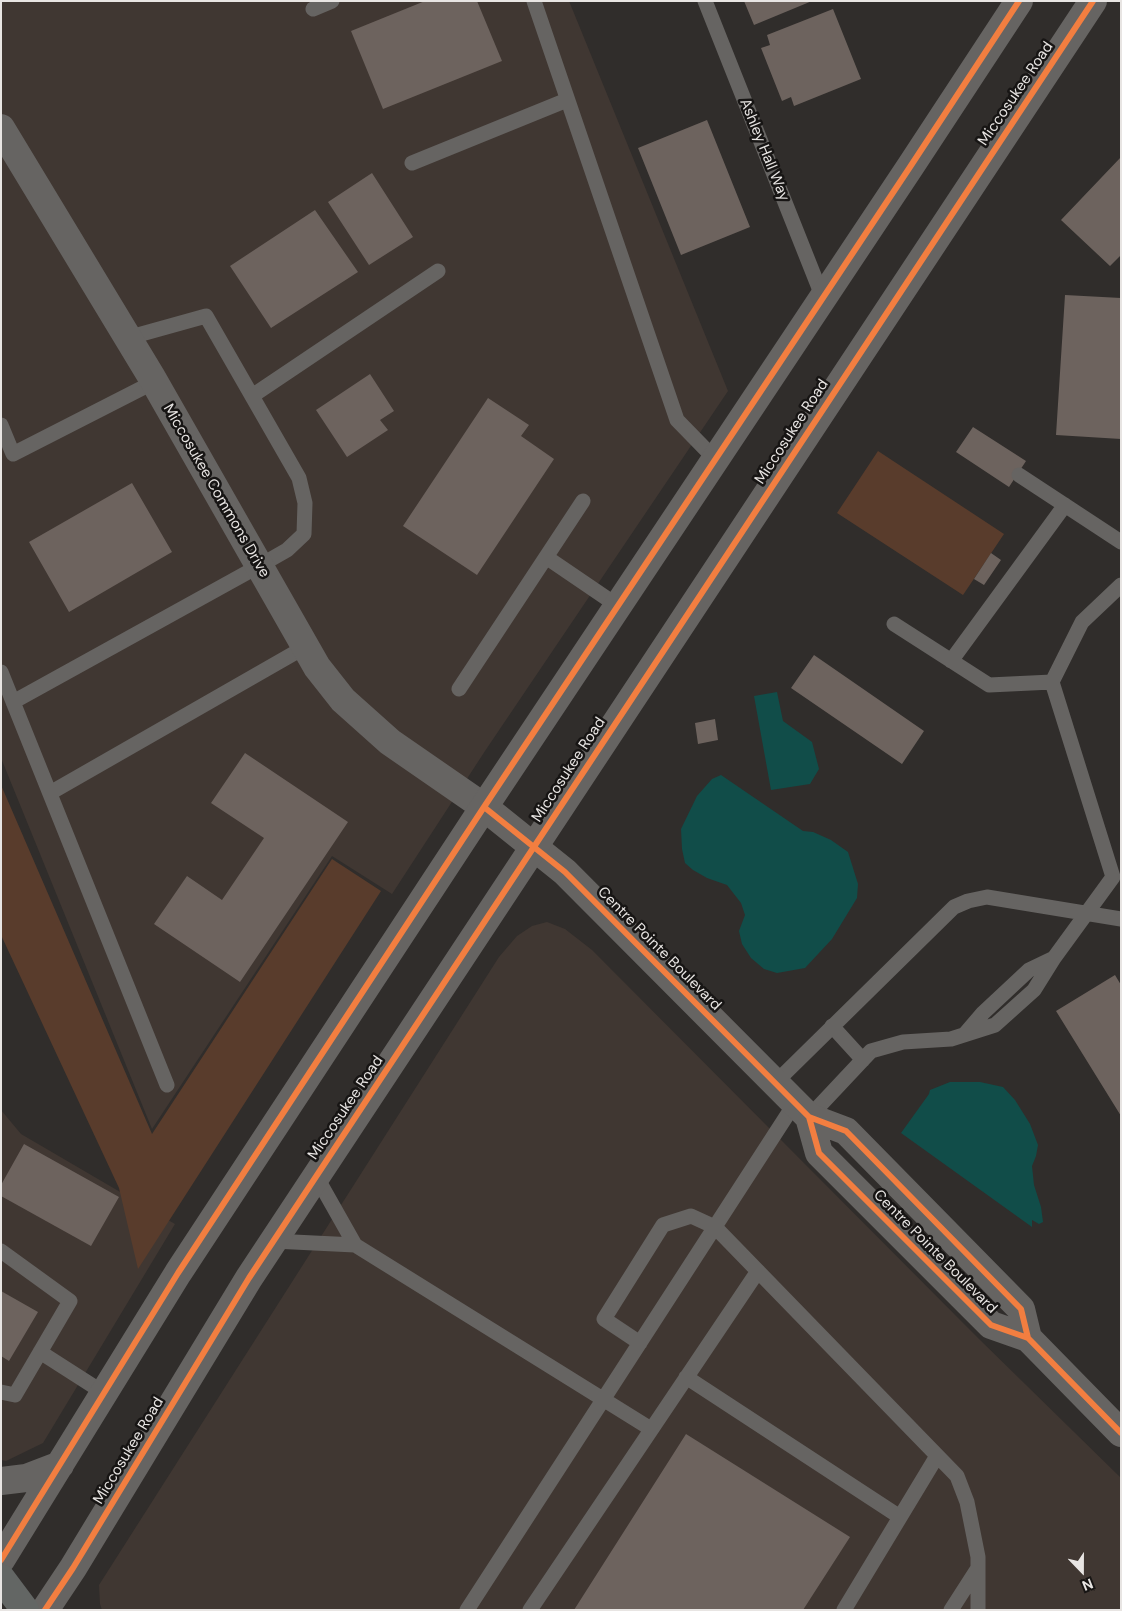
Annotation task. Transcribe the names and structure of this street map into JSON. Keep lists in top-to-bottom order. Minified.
{"streets":{"street":["Miccosukee Road","Miccosukee Commons Drive","Centre Pointe Boulevard"],"lane":["Ashley Hall Way"]},"crossings":[["Miccosukee Road","Centre Pointe Boulevard"],["Miccosukee Commons Drive","Centre Pointe Boulevard"]],"north":"bottom"}
